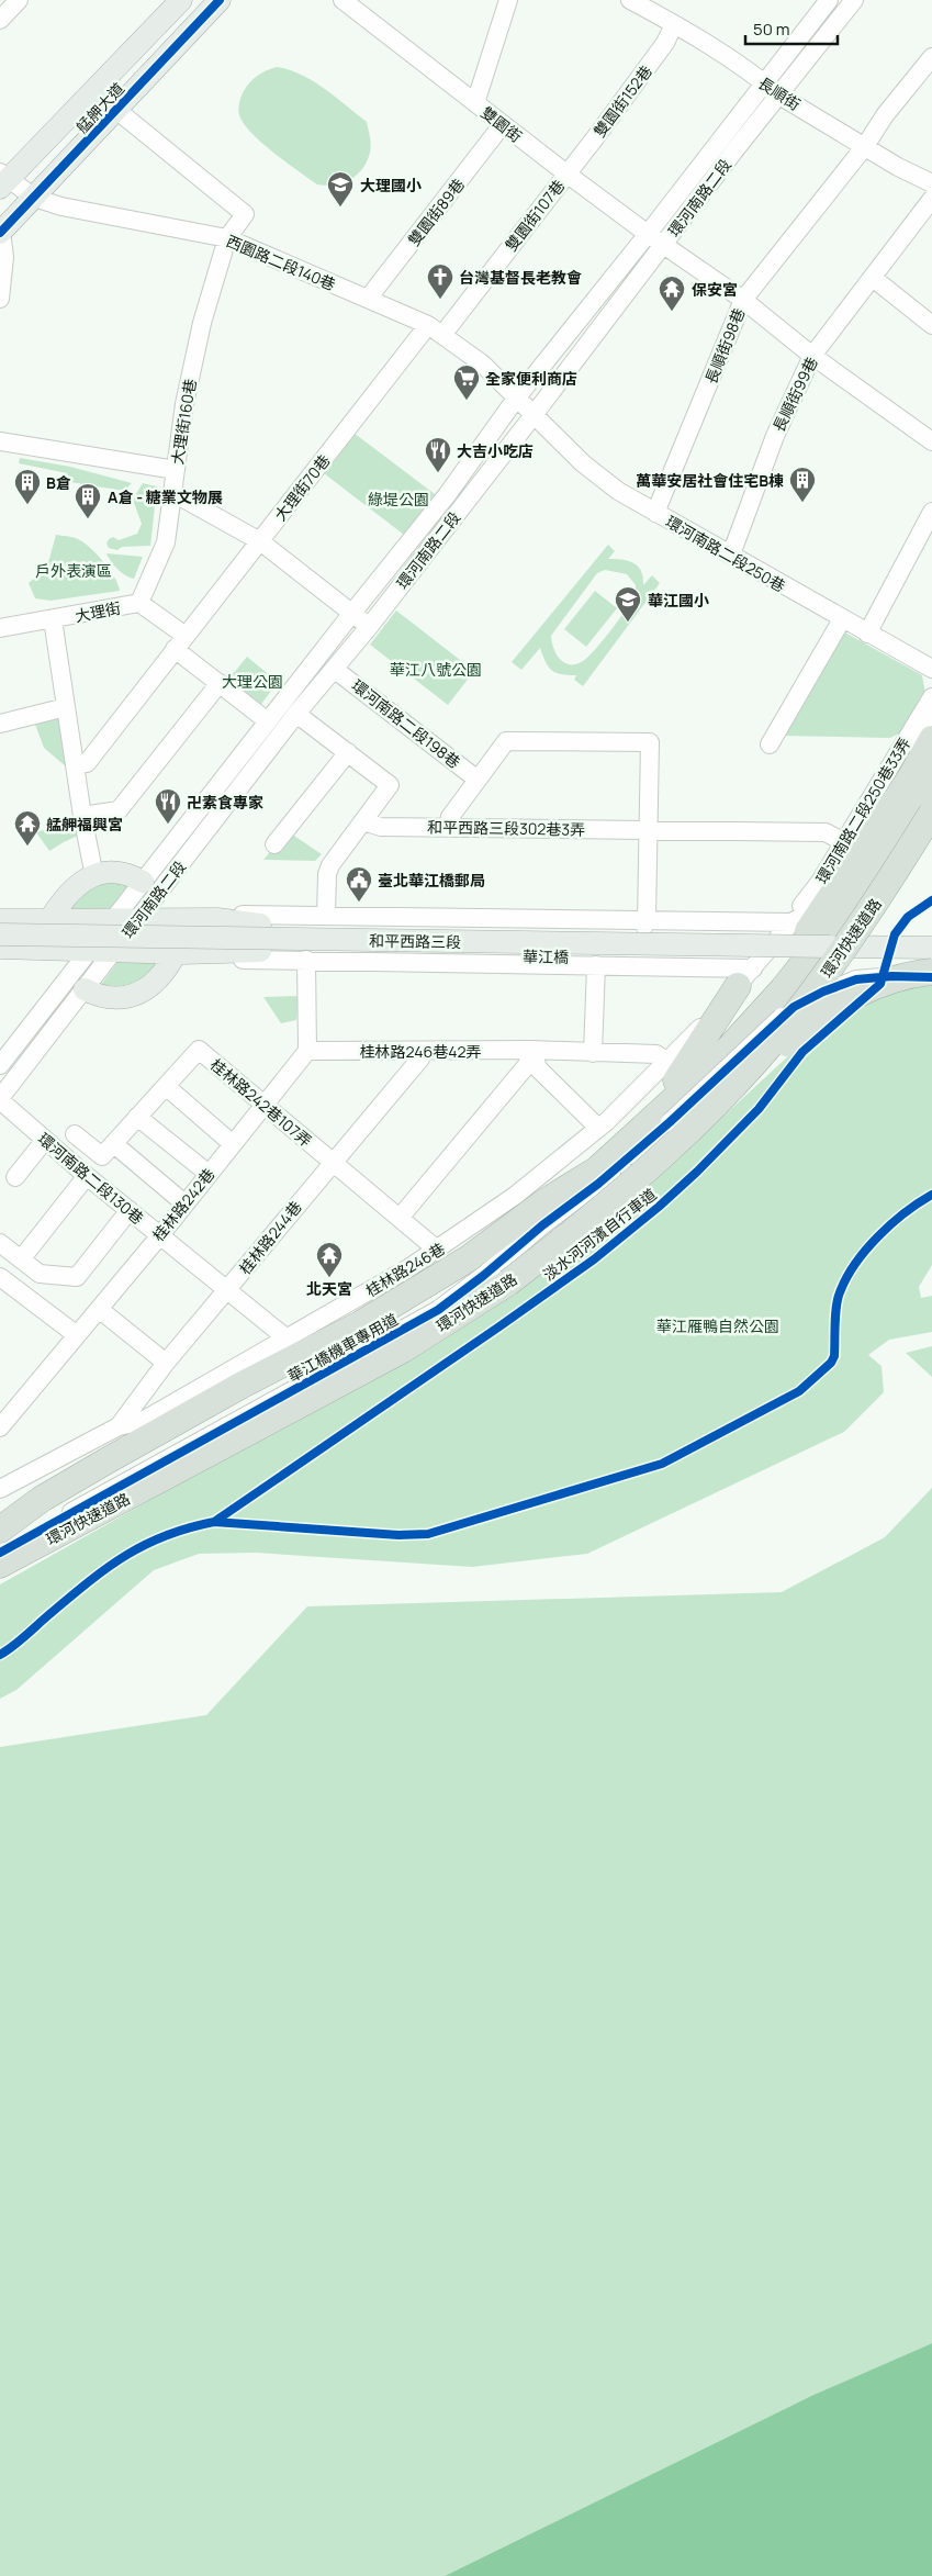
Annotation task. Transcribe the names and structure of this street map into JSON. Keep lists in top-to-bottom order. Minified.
{"streets":{"highway":["環河快速道路"],"main road":["艋舺大道","和平西路三段","華江橋"],"street":["長順街","雙園街152巷","雙園街","環河南路二段","雙園街89巷","雙園街107巷","西園路二段140巷","長順街98巷","長順街99巷","大理街160巷","大理街70巷","環河南路二段250巷","大理街","環河南路二段198巷","環河南路二段250巷33弄","和平西路三段302巷3弄","桂林路246巷42弄","桂林路242巷107弄","環河南路二段130巷","桂林路242巷","桂林路244巷","桂林路246巷","華江橋機車專用道"],"cycle path":["淡水河河濱自行車道"]},"crossings":[["長順街","雙園街152巷"],["長順街","環河南路二段"],["長順街","長順街98巷"],["雙園街152巷","雙園街"],["雙園街152巷","雙園街107巷"],["艋舺大道","西園路二段140巷"],["雙園街","環河南路二段"],["雙園街","雙園街89巷"],["雙園街","雙園街107巷"],["雙園街","長順街98巷"],["雙園街","長順街99巷"],["環河南路二段","西園路二段140巷"],["環河南路二段","環河南路二段250巷"],["環河南路二段","大理街"],["環河南路二段","環河南路二段198巷"],["環河南路二段","和平西路三段"],["環河南路二段","環河南路二段130巷"],["雙園街89巷","西園路二段140巷"],["雙園街107巷","西園路二段140巷"],["雙園街107巷","大理街70巷"],["西園路二段140巷","大理街160巷"],["西園路二段140巷","大理街70巷"],["西園路二段140巷","環河南路二段250巷"],["長順街98巷","環河南路二段250巷"],["長順街99巷","環河南路二段250巷"],["大理街160巷","大理街"],["大理街70巷","大理街"],["環河南路二段250巷33弄","和平西路三段302巷3弄"],["環河南路二段250巷33弄","和平西路三段"],["和平西路三段","華江橋"],["桂林路246巷42弄","桂林路242巷"],["桂林路246巷42弄","桂林路244巷"],["桂林路246巷42弄","桂林路246巷"],["桂林路242巷107弄","桂林路242巷"],["桂林路242巷107弄","桂林路244巷"],["桂林路242巷107弄","桂林路246巷"],["環河南路二段130巷","桂林路242巷"],["環河南路二段130巷","桂林路244巷"],["環河南路二段130巷","桂林路246巷"],["桂林路244巷","桂林路246巷"]],"parks":["綠堤公園","戶外表演區","華江八號公園","大理公園","華江雁鴨自然公園"],"places":{"school or university":["大理國小","華江國小"],"church":["台灣基督長老教會"],"temple":["保安宮","艋舺福興宮","北天宮"],"supermarket":["全家便利商店"],"restaurant":["大吉小吃店","卍素食專家"],"building":["萬華安居社會住宅B棟","B倉","A倉 - 糖業文物展"],"public building":["臺北華江橋郵局"]},"scale_bar":"50 m"}
